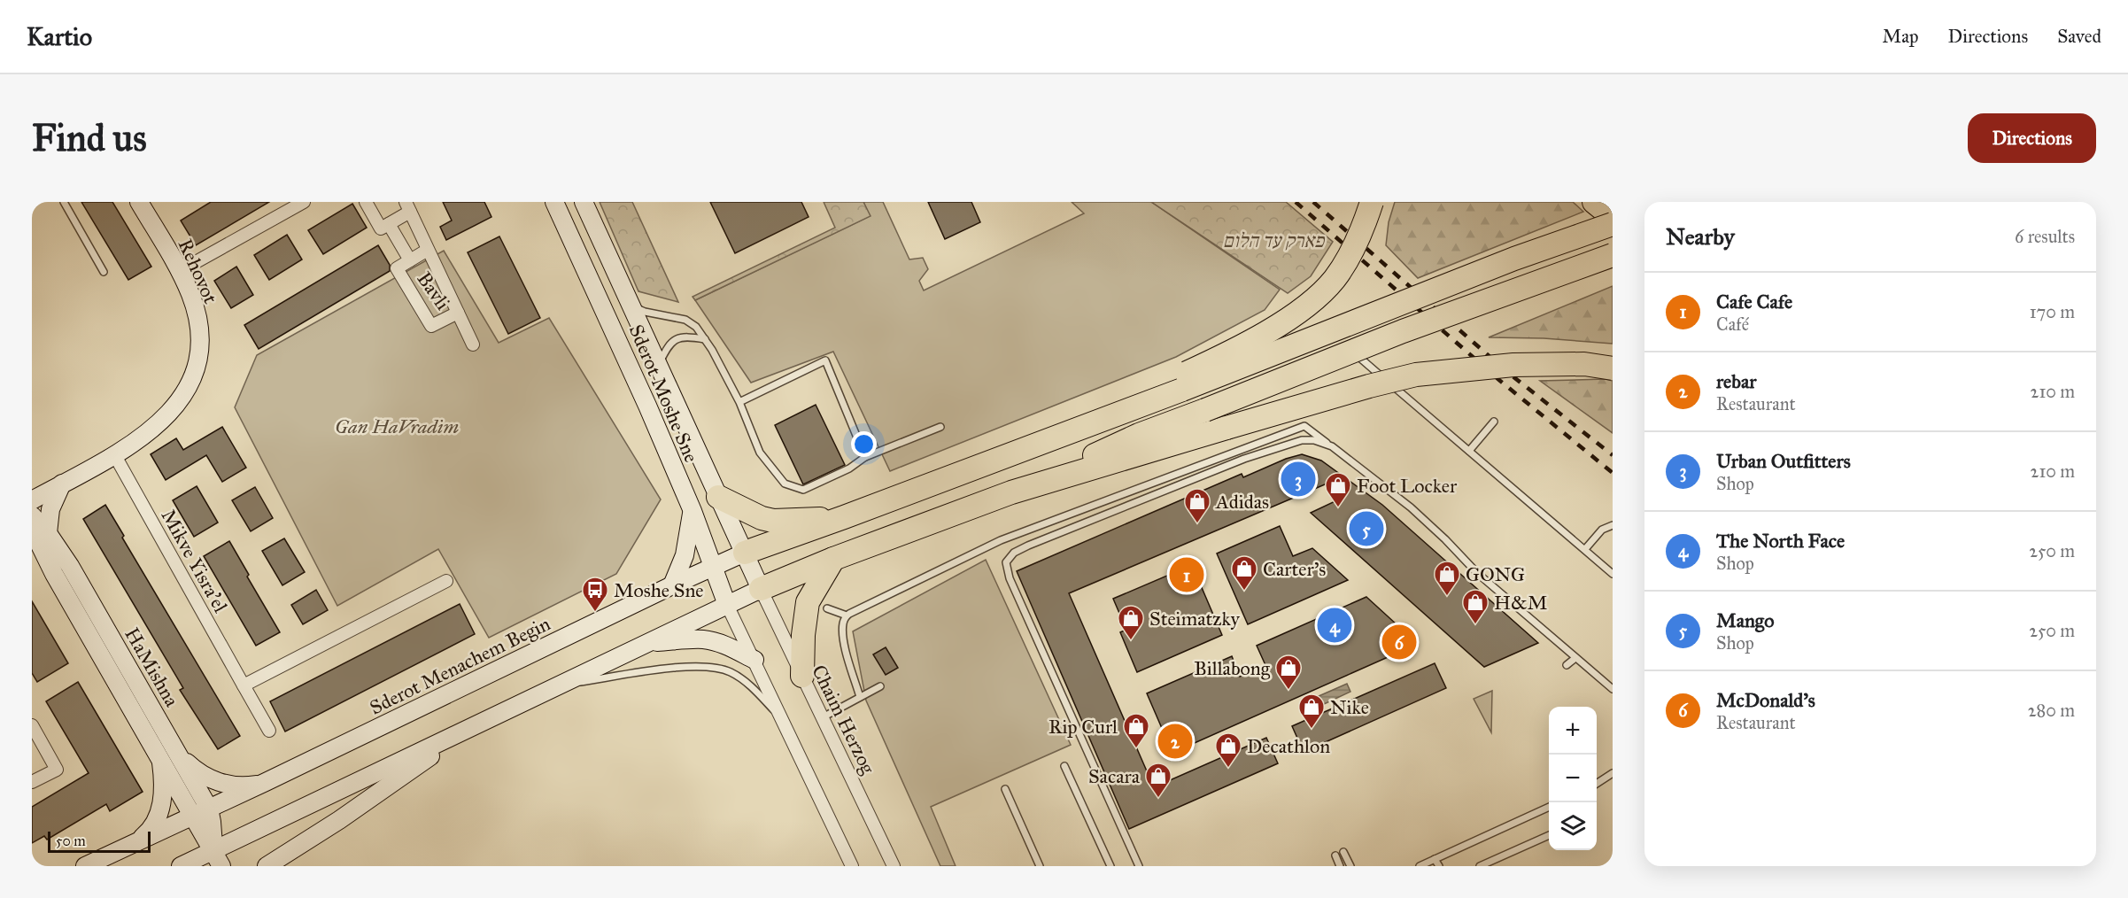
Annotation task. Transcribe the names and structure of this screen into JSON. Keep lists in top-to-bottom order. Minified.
{"streets":{"main road":["Rehovot","Sderot Moshe Sne","Sderot Menachem Begin","HaMishna"],"street":["Bavli","Mikve Yisra'el","Chaim Herzog"]},"crossings":[["Rehovot","Mikve Yisra'el"],["Sderot Moshe Sne","Sderot Menachem Begin"],["Sderot Moshe Sne","Chaim Herzog"],["Sderot Menachem Begin","HaMishna"]],"parks":["פארק עד הלום","Gan HaVradim"],"places":{"shop":["Foot Locker","Adidas","Carter's","GONG","H&M","Steimatzky","Billabong","Nike","Rip Curl","Decathlon","Sacara"],"bus stop":["Moshe Sne"]},"scale_bar":"50 m","page":{"header":"Kartio","nav":["Map","Directions","Saved"],"buttons":"Directions","title":"Find us","heading":["Nearby","6 results"],"list":[{"mark":"1","name":"Cafe Cafe","note":"Café","value":"170 m"},{"mark":"2","name":"rebar","note":"Restaurant","value":"210 m"},{"mark":"3","name":"Urban Outfitters","note":"Shop","value":"210 m"},{"mark":"4","name":"The North Face","note":"Shop","value":"250 m"},{"mark":"5","name":"Mango","note":"Shop","value":"250 m"},{"mark":"6","name":"McDonald's","note":"Restaurant","value":"280 m"}],"pins":["3","5","1","4","6","2"],"map_buttons":["+","−"],"scale":"50 m"}}
